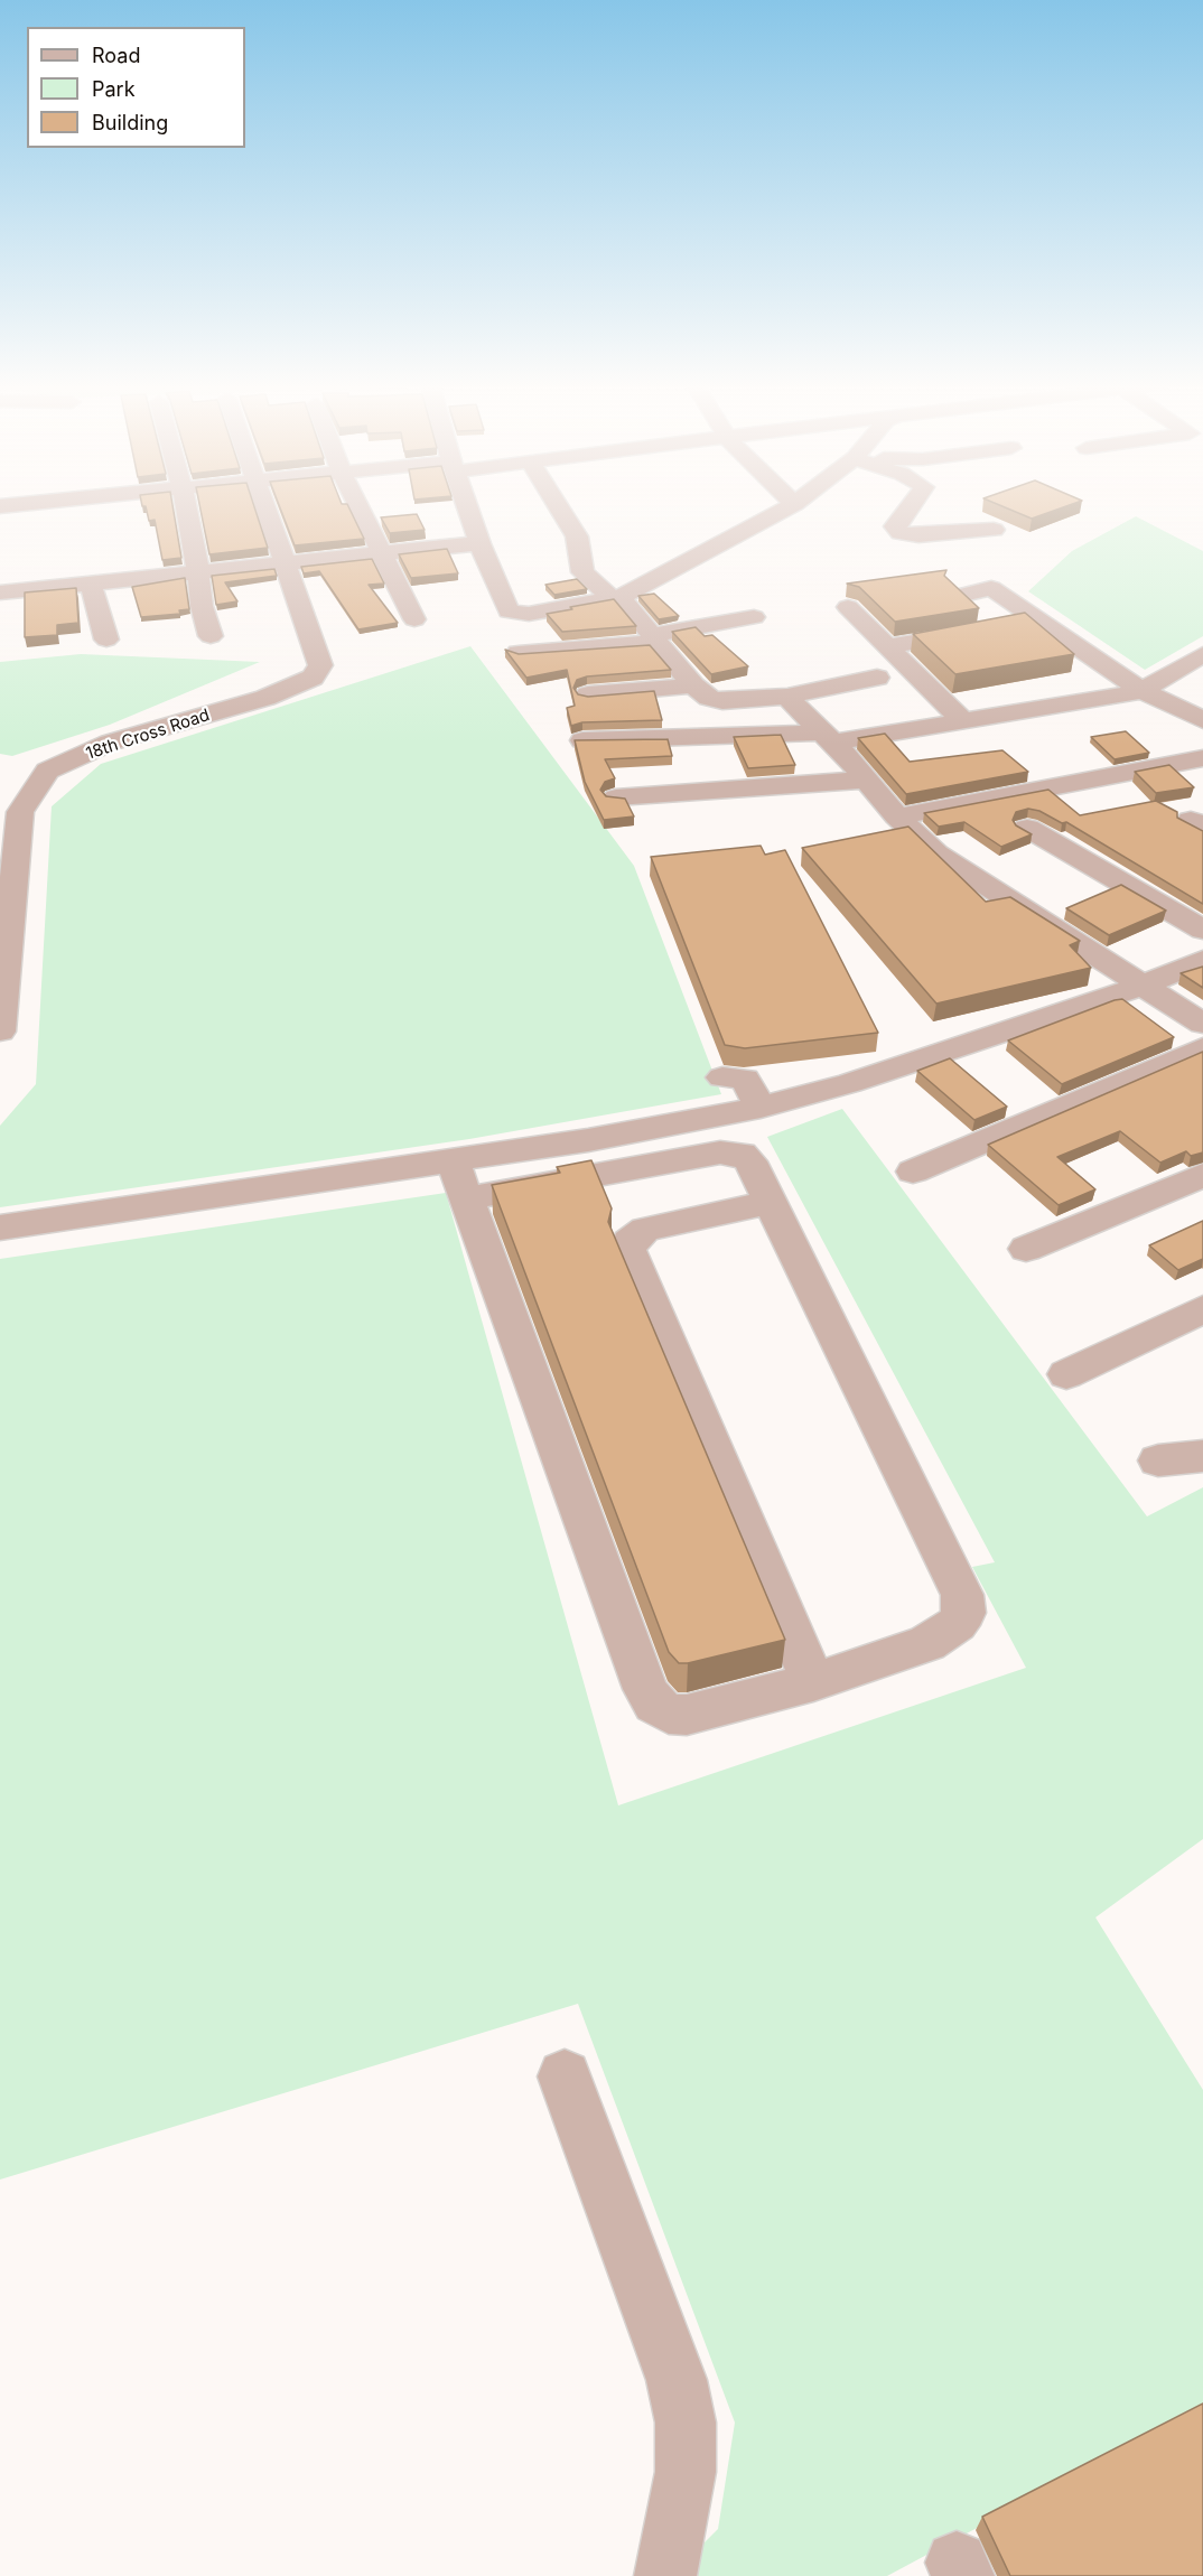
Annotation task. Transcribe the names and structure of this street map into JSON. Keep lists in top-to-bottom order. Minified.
{"streets":{"street":["18th Cross Road"]},"legend":["Road","Park","Building"]}
